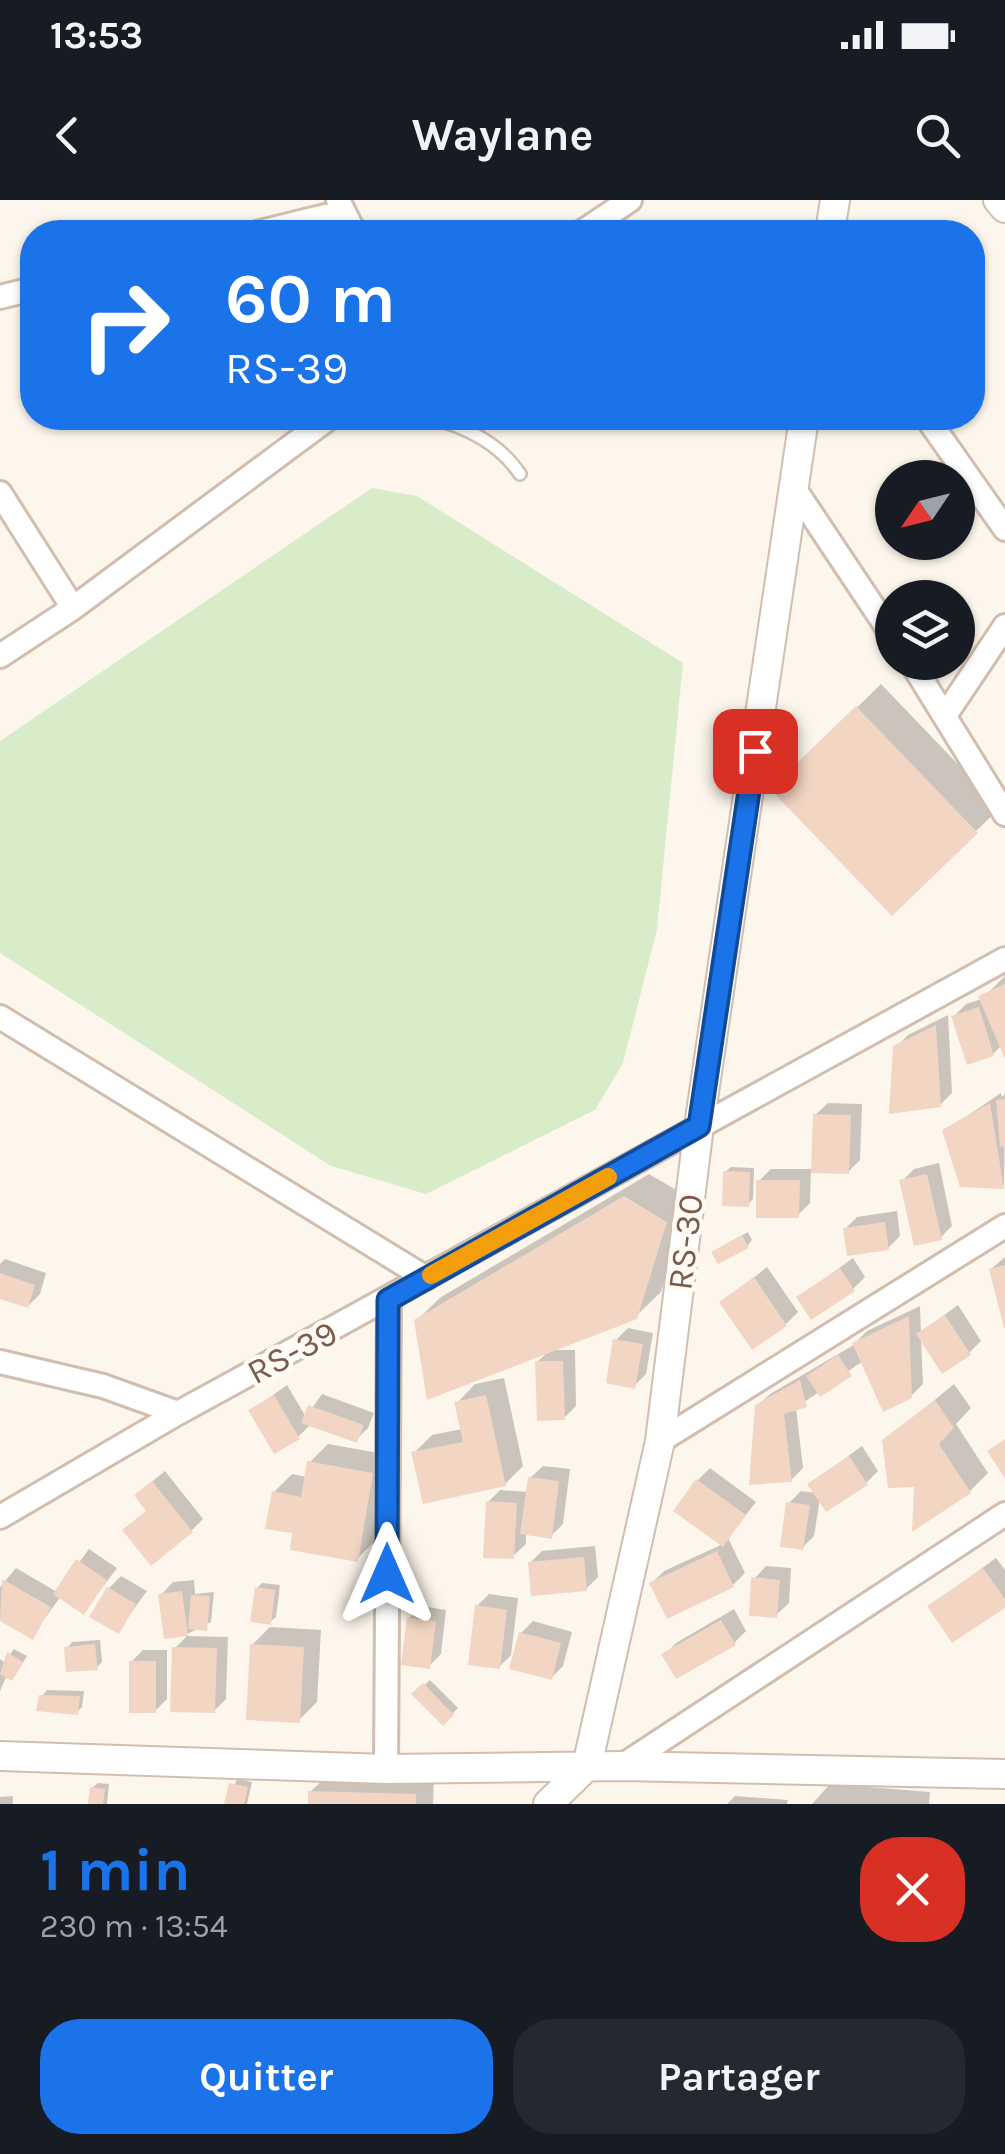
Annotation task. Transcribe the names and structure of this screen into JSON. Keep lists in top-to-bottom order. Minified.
{"streets":{"street":["RS-30","RS-39"]},"crossings":[["RS-30","RS-39"]],"north":"bottom left","page":{"status":"13:53","header":"Waylane","turn":["60 m","RS-39"],"heading":["1 min","230 m · 13:54"],"buttons":["Quitter","Partager"]}}
